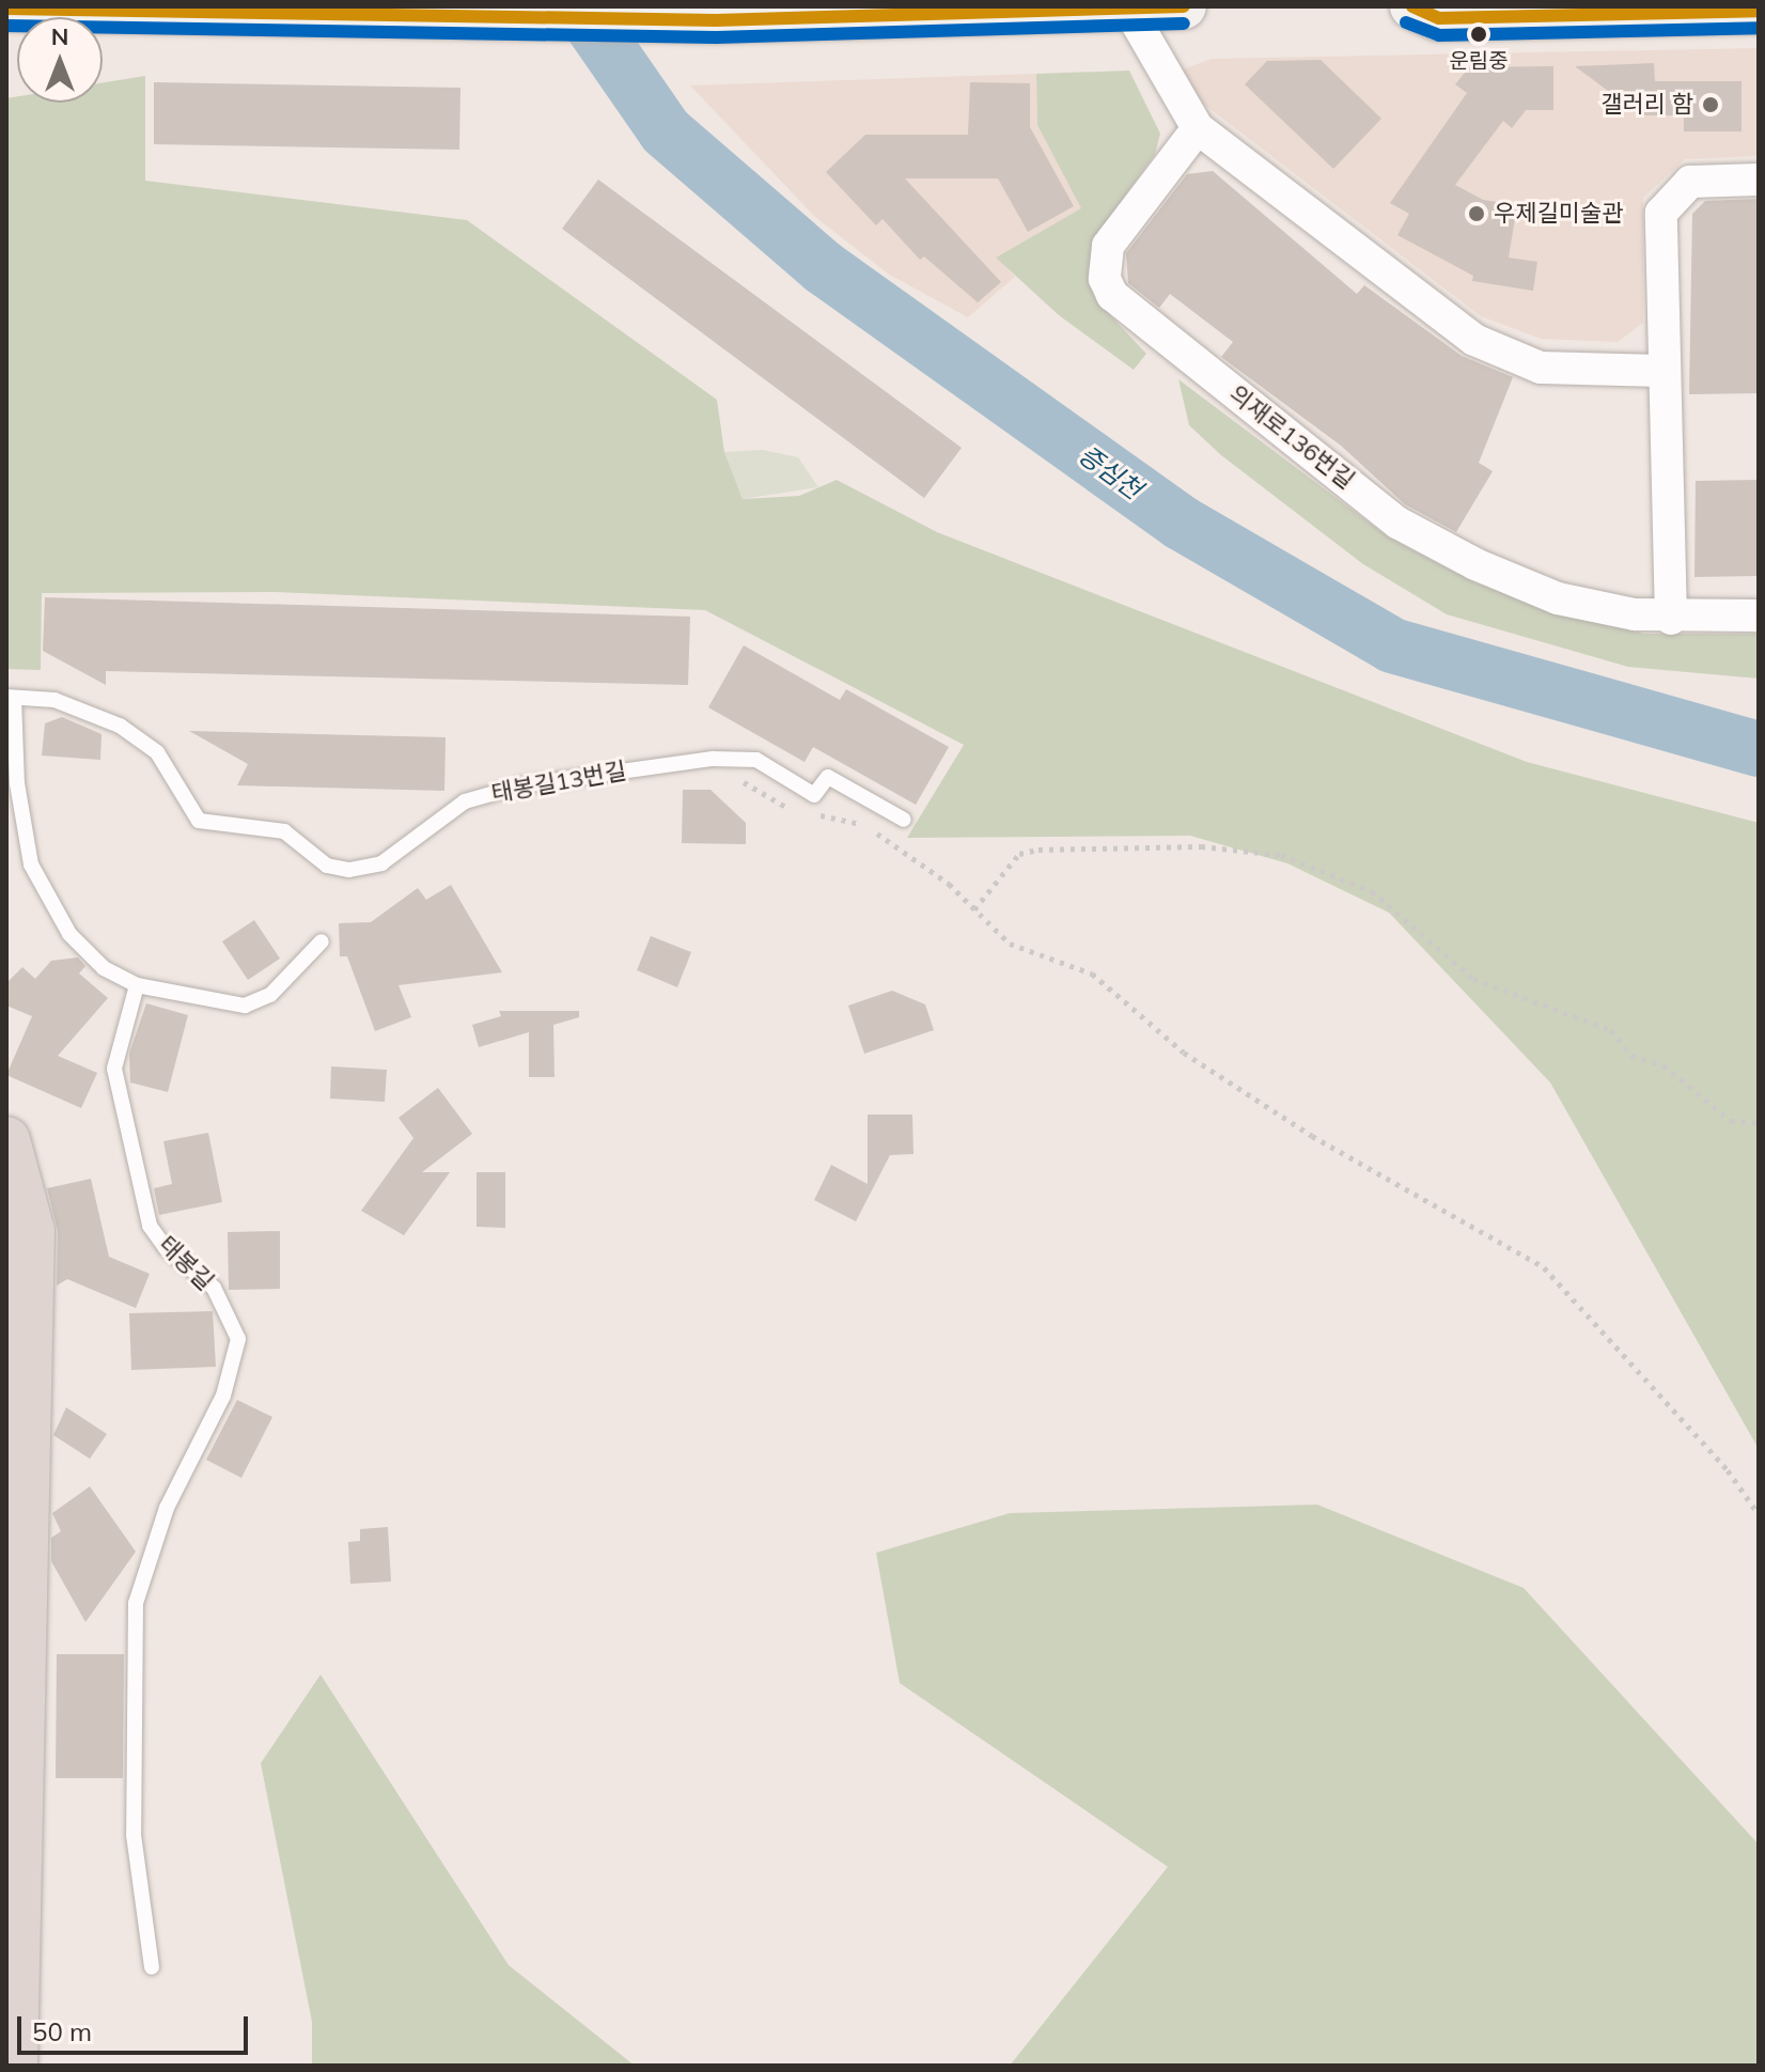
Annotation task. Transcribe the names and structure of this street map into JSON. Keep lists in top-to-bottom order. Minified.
{"streets":{"street":["의재로136번길"],"lane":["태봉길13번길","태봉길"]},"water":["증심천"],"places":["운림중","갤러리 함","우제길미술관"],"scale_bar":"50 m","north":"top"}
